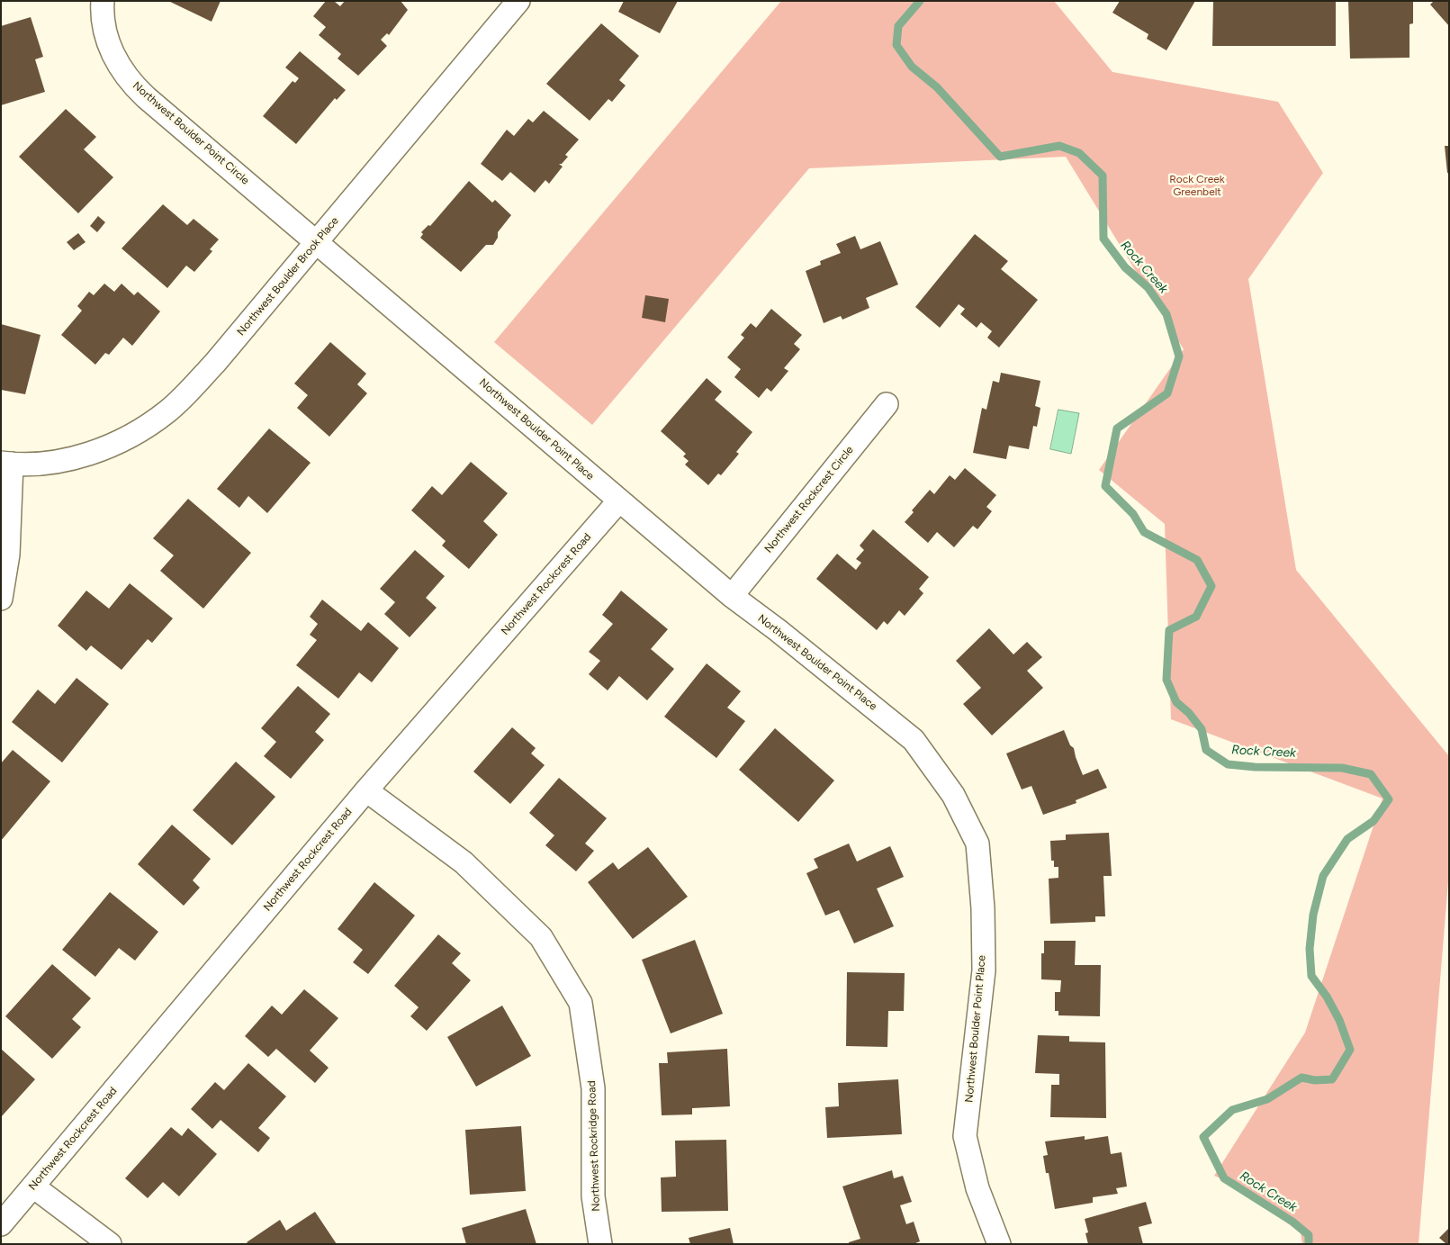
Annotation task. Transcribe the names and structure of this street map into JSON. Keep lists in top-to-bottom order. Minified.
{"streets":{"street":["Northwest Boulder Point Circle","Northwest Boulder Brook Place","Northwest Boulder Point Place","Northwest Rockcrest Circle","Northwest Rockcrest Road","Northwest Rockridge Road"]},"crossings":[["Northwest Boulder Point Circle","Northwest Boulder Brook Place"],["Northwest Boulder Point Circle","Northwest Boulder Point Place"],["Northwest Boulder Brook Place","Northwest Boulder Point Place"],["Northwest Boulder Point Place","Northwest Rockcrest Circle"],["Northwest Boulder Point Place","Northwest Rockcrest Road"],["Northwest Rockcrest Road","Northwest Rockridge Road"]],"water":["Rock Creek"],"parks":["Rock Creek Greenbelt"]}
